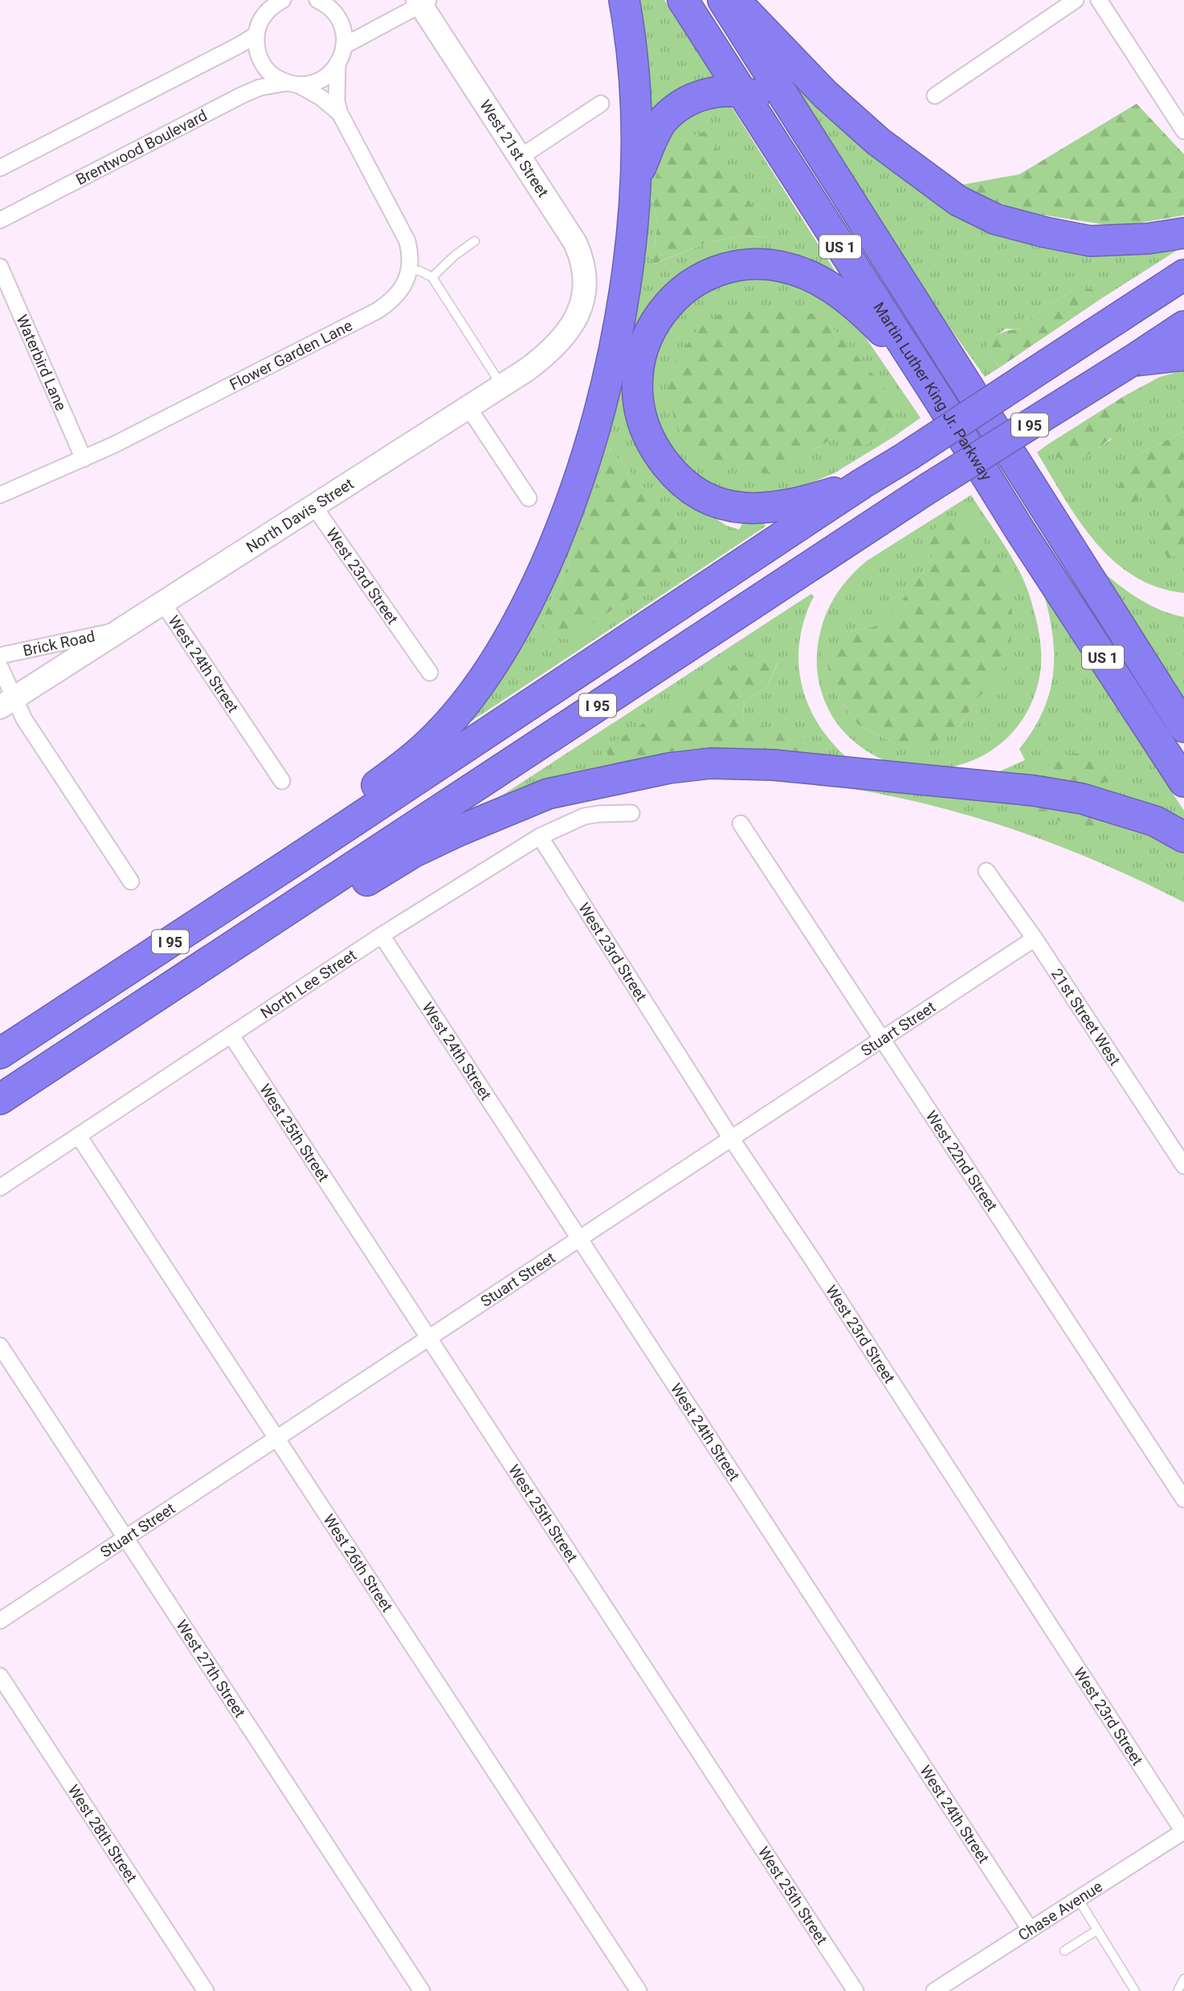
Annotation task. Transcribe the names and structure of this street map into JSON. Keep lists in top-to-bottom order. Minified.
{"streets":{"highway":["US 1","Martin Luther King Jr. Parkway","I 95"],"street":["Brentwood Boulevard","West 21st Street","Flower Garden Lane","Waterbird Lane","North Davis Street","West 23rd Street","Brick Road","West 24th Street","North Lee Street","21st Street West","Stuart Street","West 25th Street","West 22nd Street","West 26th Street","West 27th Street","West 28th Street","Chase Avenue"]},"crossings":[["West 21st Street","North Davis Street"],["Flower Garden Lane","Waterbird Lane"],["North Davis Street","West 23rd Street"],["North Davis Street","Brick Road"],["North Davis Street","West 24th Street"],["West 23rd Street","North Lee Street"],["West 23rd Street","Stuart Street"],["West 23rd Street","Chase Avenue"],["West 24th Street","North Lee Street"],["West 24th Street","Stuart Street"],["West 24th Street","Chase Avenue"],["North Lee Street","West 25th Street"],["North Lee Street","West 26th Street"],["21st Street West","Stuart Street"],["Stuart Street","West 25th Street"],["Stuart Street","West 22nd Street"],["Stuart Street","West 26th Street"],["Stuart Street","West 27th Street"]]}
